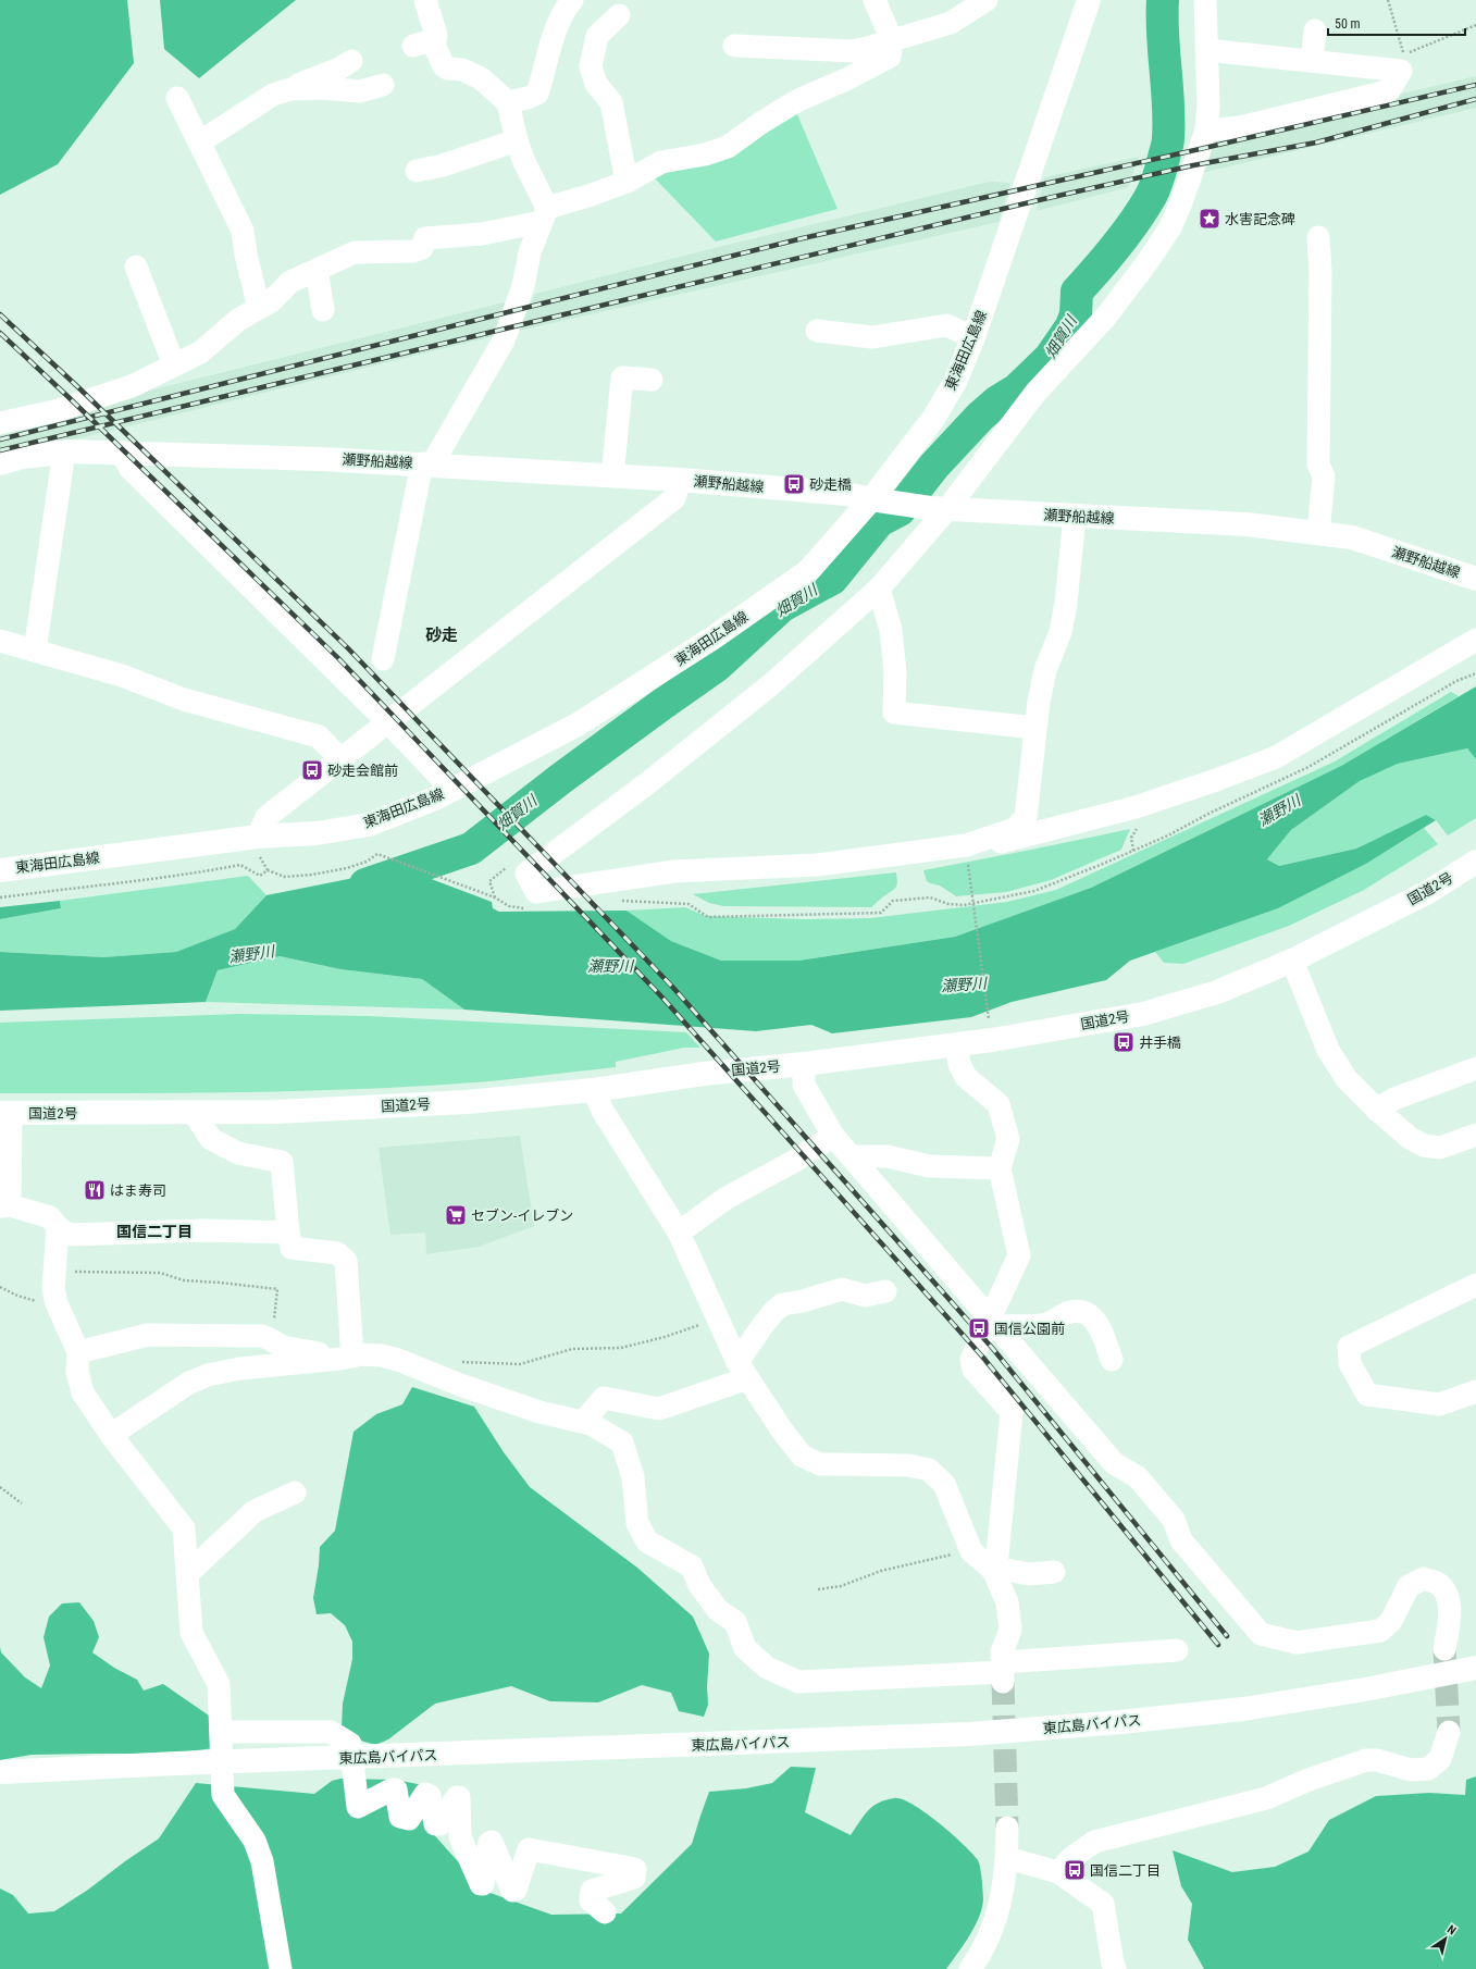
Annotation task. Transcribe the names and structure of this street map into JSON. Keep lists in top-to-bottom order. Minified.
{"streets":{"main road":["東海田広島線","瀬野船越線","国道2号","東広島バイパス"]},"crossings":[["東海田広島線","瀬野船越線"]],"districts":["砂走","国信二丁目"],"water":["畑賀川","瀬野川"],"places":{"place":["水害記念碑"],"bus stop":["砂走橋","砂走会館前","井手橋","国信公園前","国信二丁目"],"restaurant":["はま寿司"],"supermarket":["セブン-イレブン"]},"scale_bar":"50 m","north":"top right"}
